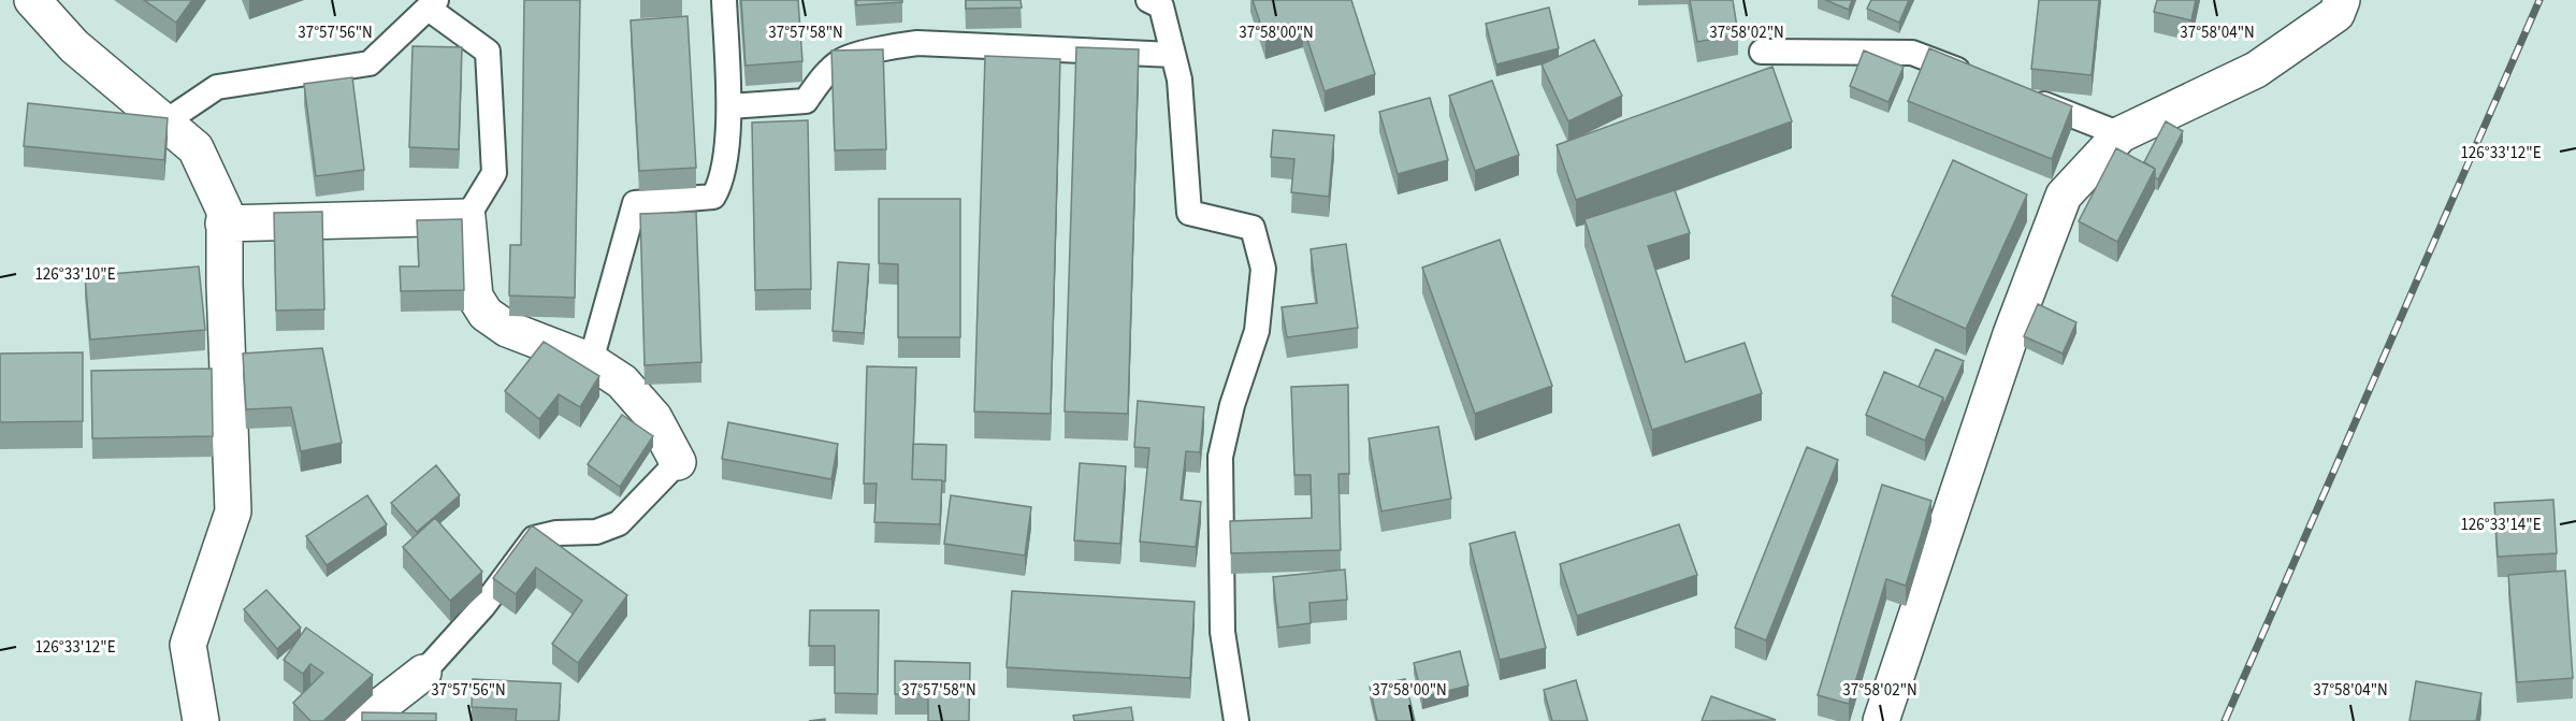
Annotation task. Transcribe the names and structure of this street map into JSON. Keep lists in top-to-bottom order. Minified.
{"coordinates":["37°57'56\"N","37°57'58\"N","37°58'00\"N","37°58'02\"N","37°58'04\"N","126°33'12\"E","126°33'10\"E","126°33'14\"E"]}
